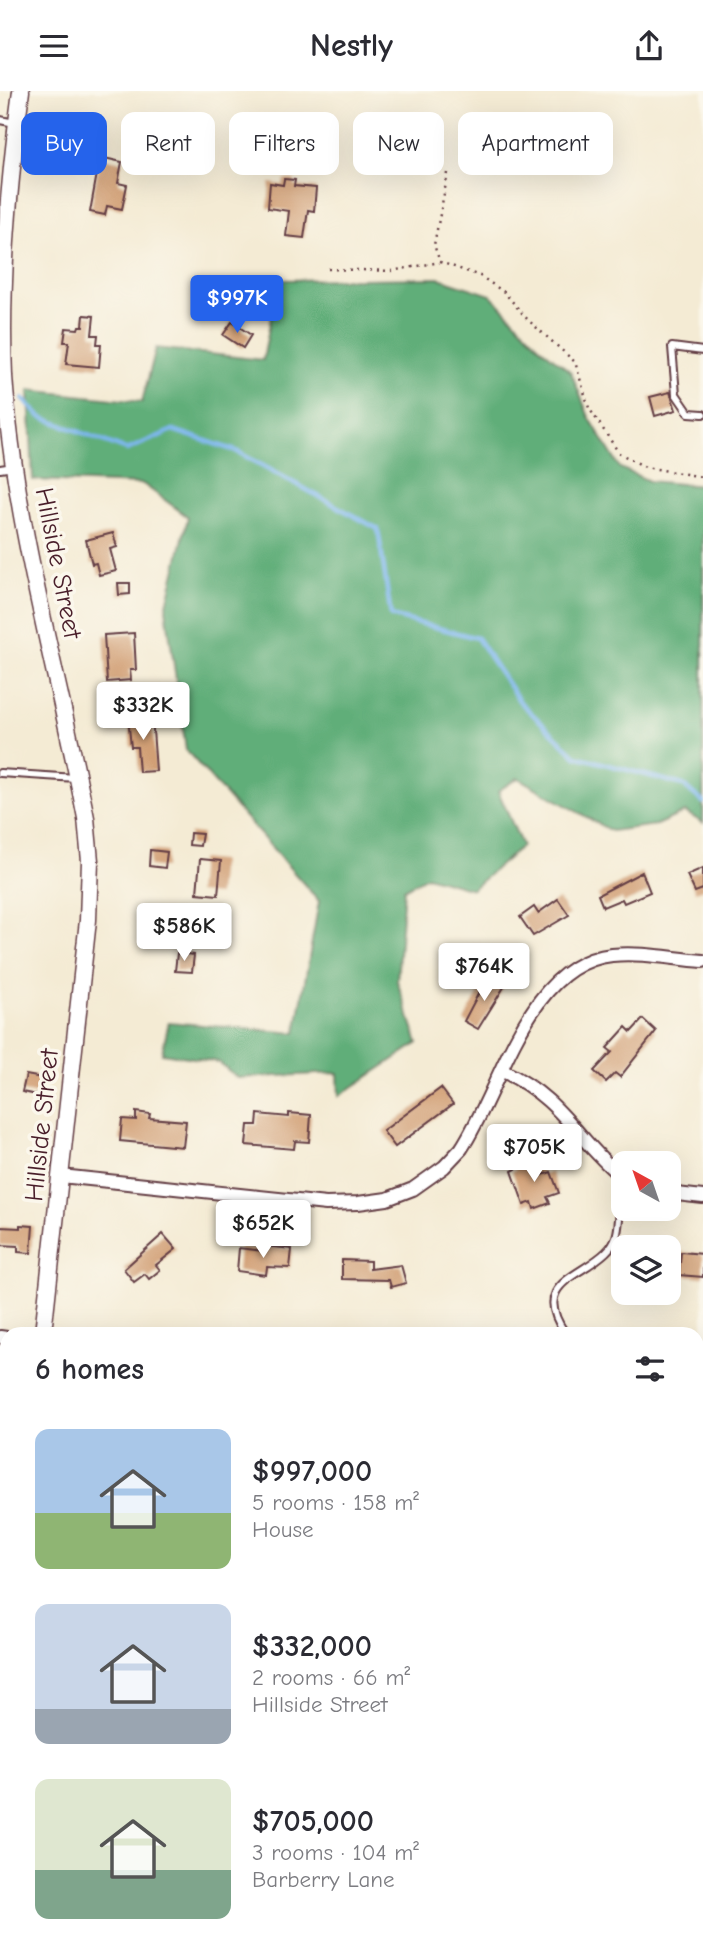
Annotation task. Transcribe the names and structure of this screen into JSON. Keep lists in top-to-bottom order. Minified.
{"streets":{"street":["Hillside Street"]},"north":"top left","page":{"header":"Nestly","chip":["Buy","Rent","Filters","New","Apartment"],"price":["$997K","$332K","$586K","$764K","$705K","$652K"],"heading":"6 homes","list":[{"name":"$997,000","note":"5 rooms · 158 m² · House"},{"name":"$332,000","note":"2 rooms · 66 m² · Hillside Street"},{"name":"$705,000","note":"3 rooms · 104 m² · Barberry Lane"}]}}
